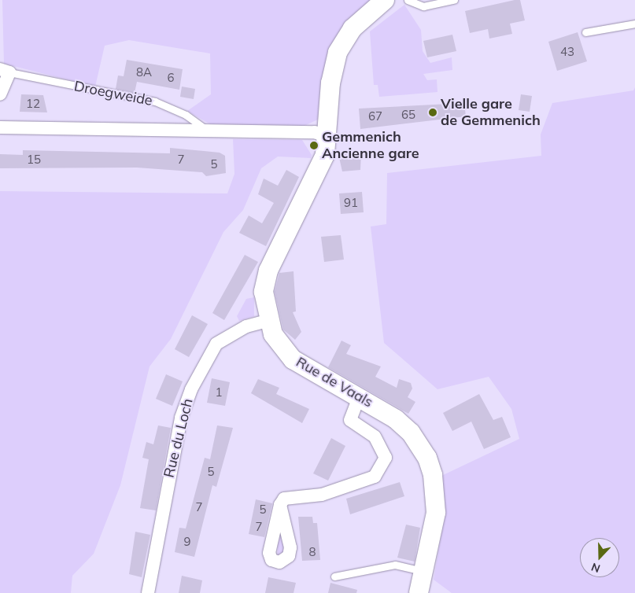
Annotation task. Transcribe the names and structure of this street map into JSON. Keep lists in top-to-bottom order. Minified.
{"streets":{"main road":["Rue de Vaals"],"street":["Droegweide","Rue du Loch"]},"crossings":[["Rue de Vaals","Rue du Loch"]],"places":["Vielle gare de Gemmenich","Gemmenich Ancienne gare"],"house_numbers":["43","8A","6","12","65","67","15","7","5","91","1","5","7","5","7","9","8"],"north":"bottom"}
